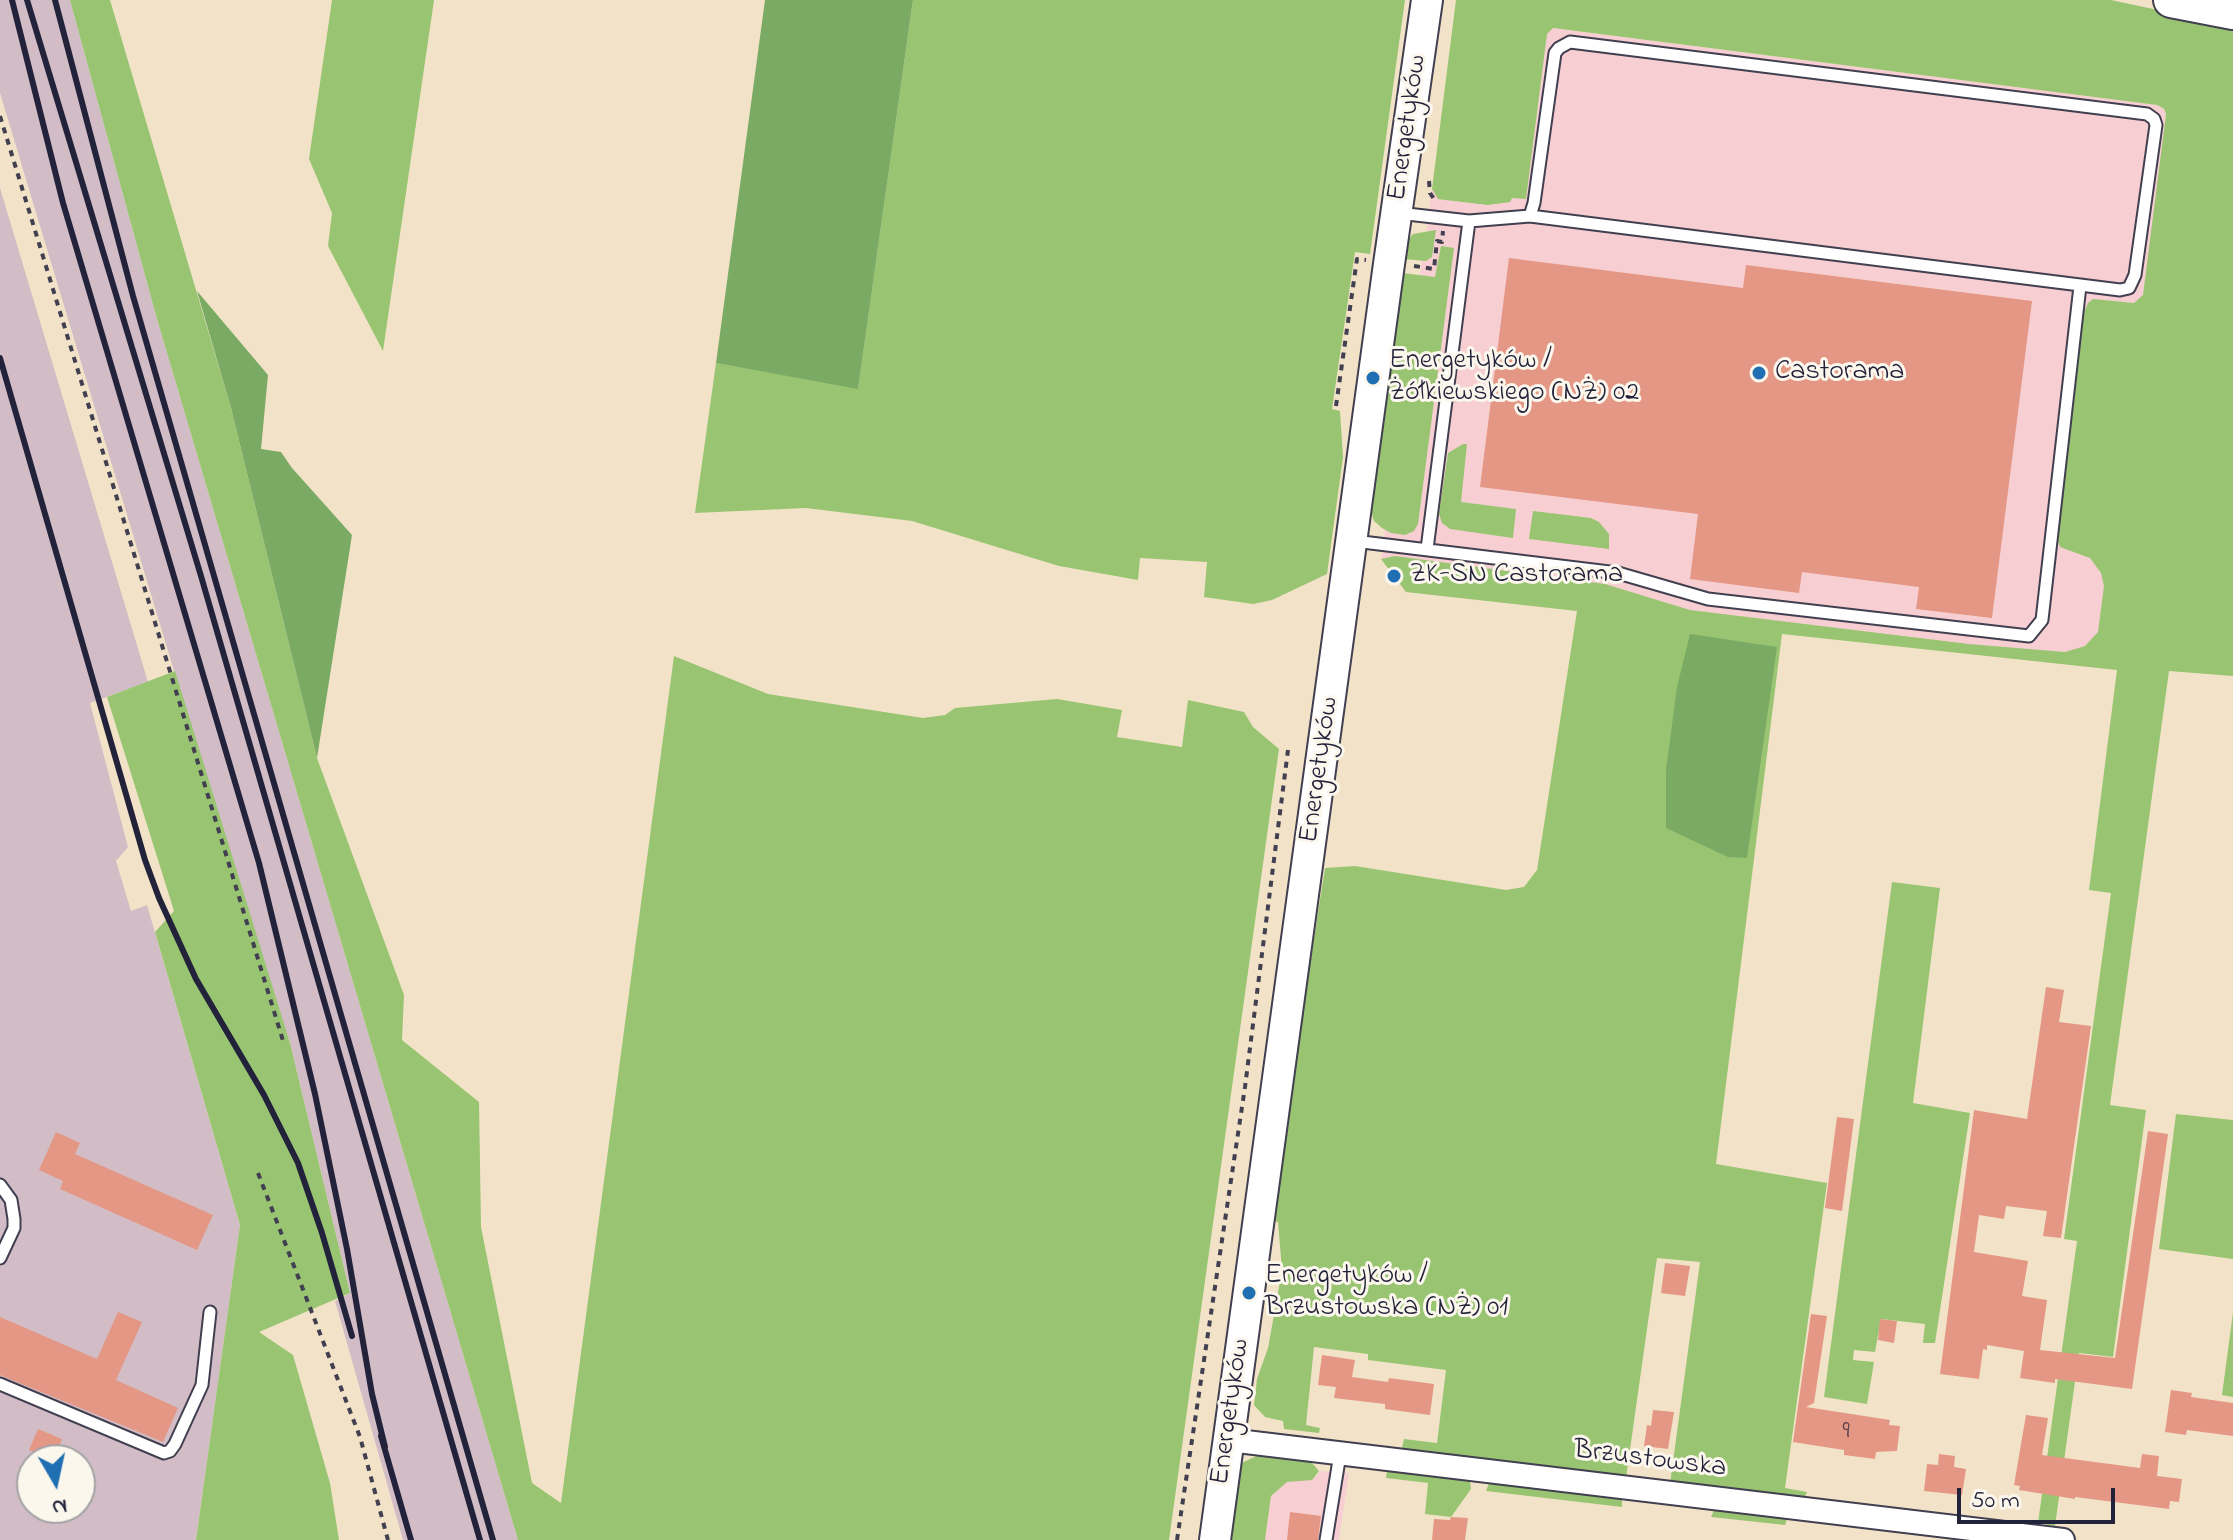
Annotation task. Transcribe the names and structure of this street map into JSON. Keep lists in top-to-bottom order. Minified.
{"streets":{"main road":["Energetyków"],"street":["Brzustowska"]},"crossings":[["Energetyków","Brzustowska"]],"places":["Castorama","Energetyków / Żółkiewskiego (NŻ) 02","ZK-SN Castorama","Energetyków / Brzustowska (NŻ) 01"],"house_numbers":["9"],"scale_bar":"50 m","north":"bottom"}
